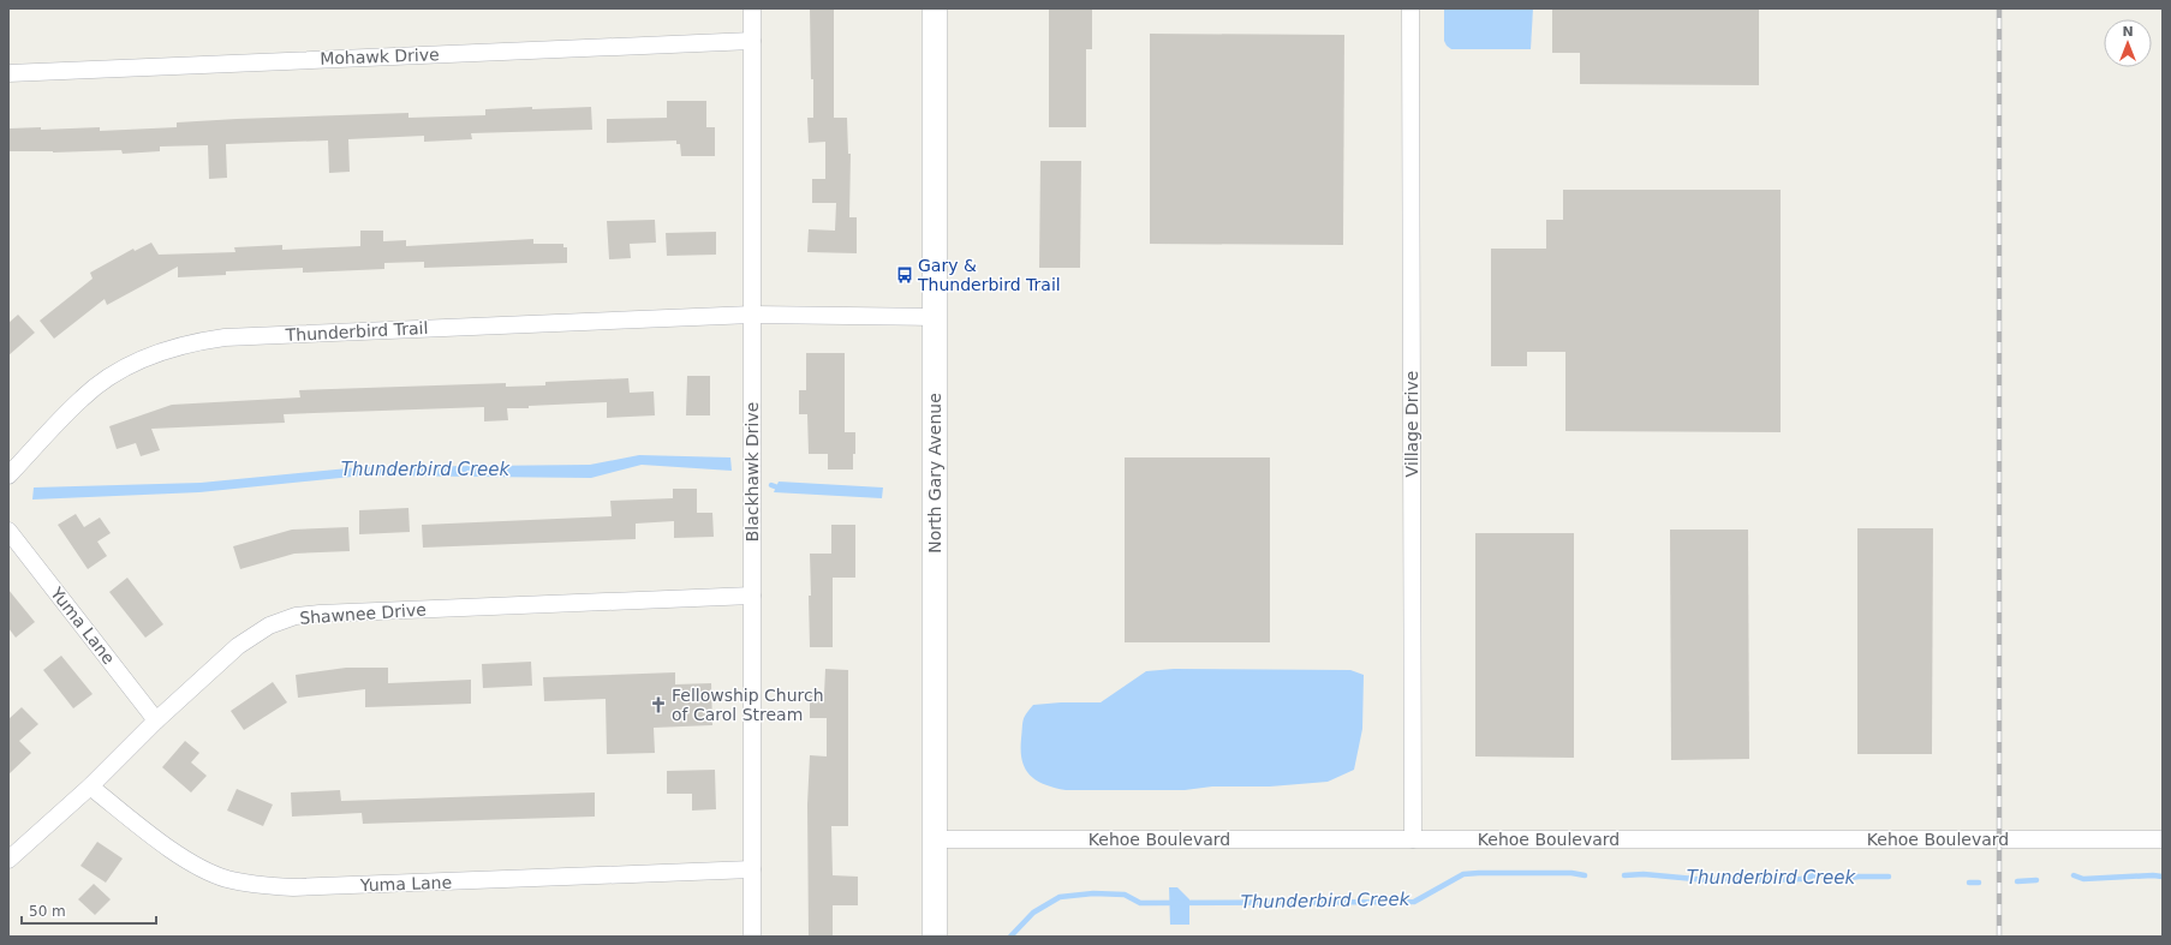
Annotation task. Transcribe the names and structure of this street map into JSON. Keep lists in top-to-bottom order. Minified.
{"streets":{"street":["Mohawk Drive","Thunderbird Trail","Village Drive","Blackhawk Drive","North Gary Avenue","Shawnee Drive","Yuma Lane","Kehoe Boulevard"]},"crossings":[["Mohawk Drive","Blackhawk Drive"],["Thunderbird Trail","Blackhawk Drive"],["Thunderbird Trail","North Gary Avenue"],["Village Drive","Kehoe Boulevard"],["Blackhawk Drive","Shawnee Drive"],["Blackhawk Drive","Yuma Lane"],["North Gary Avenue","Kehoe Boulevard"],["Shawnee Drive","Yuma Lane"]],"water":["Thunderbird Creek"],"places":{"bus stop":["Gary & Thunderbird Trail"],"church":["Fellowship Church of Carol Stream"]},"scale_bar":"50 m","north":"top"}
